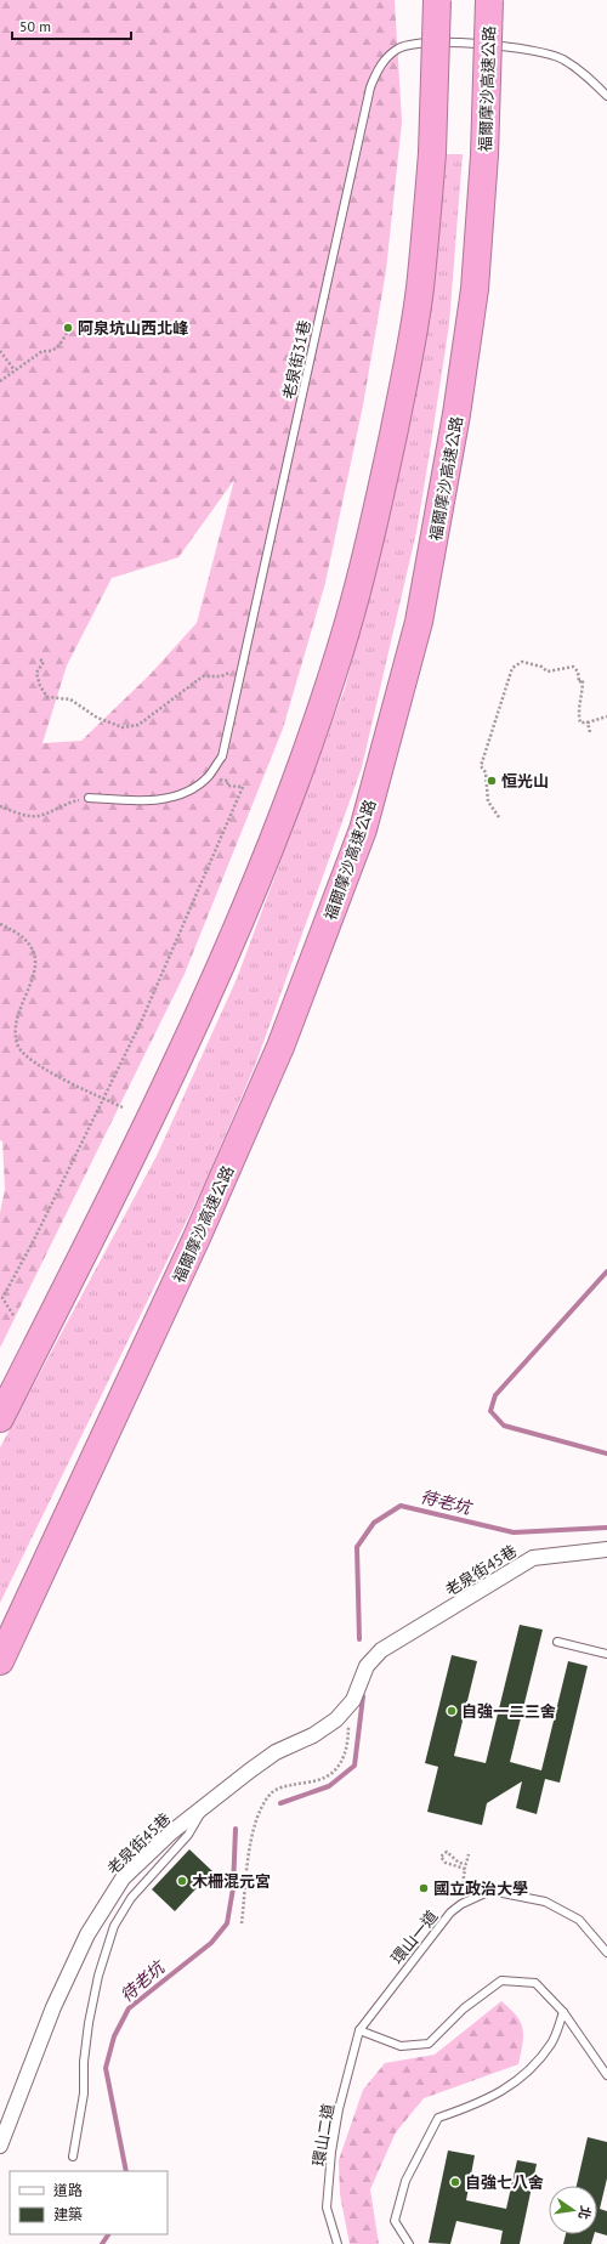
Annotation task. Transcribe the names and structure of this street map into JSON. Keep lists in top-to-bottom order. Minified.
{"streets":{"highway":["福爾摩沙高速公路"],"street":["老泉街45巷"],"lane":["老泉街31巷","環山一道","環山二道"]},"crossings":[["環山一道","環山二道"]],"water":["待老坑"],"places":["阿泉坑山西北峰","恒光山","自強一二三舍","木柵混元宮","國立政治大學","自強七八舍"],"legend":["道路","建築"],"scale_bar":"50 m","north":"right"}
